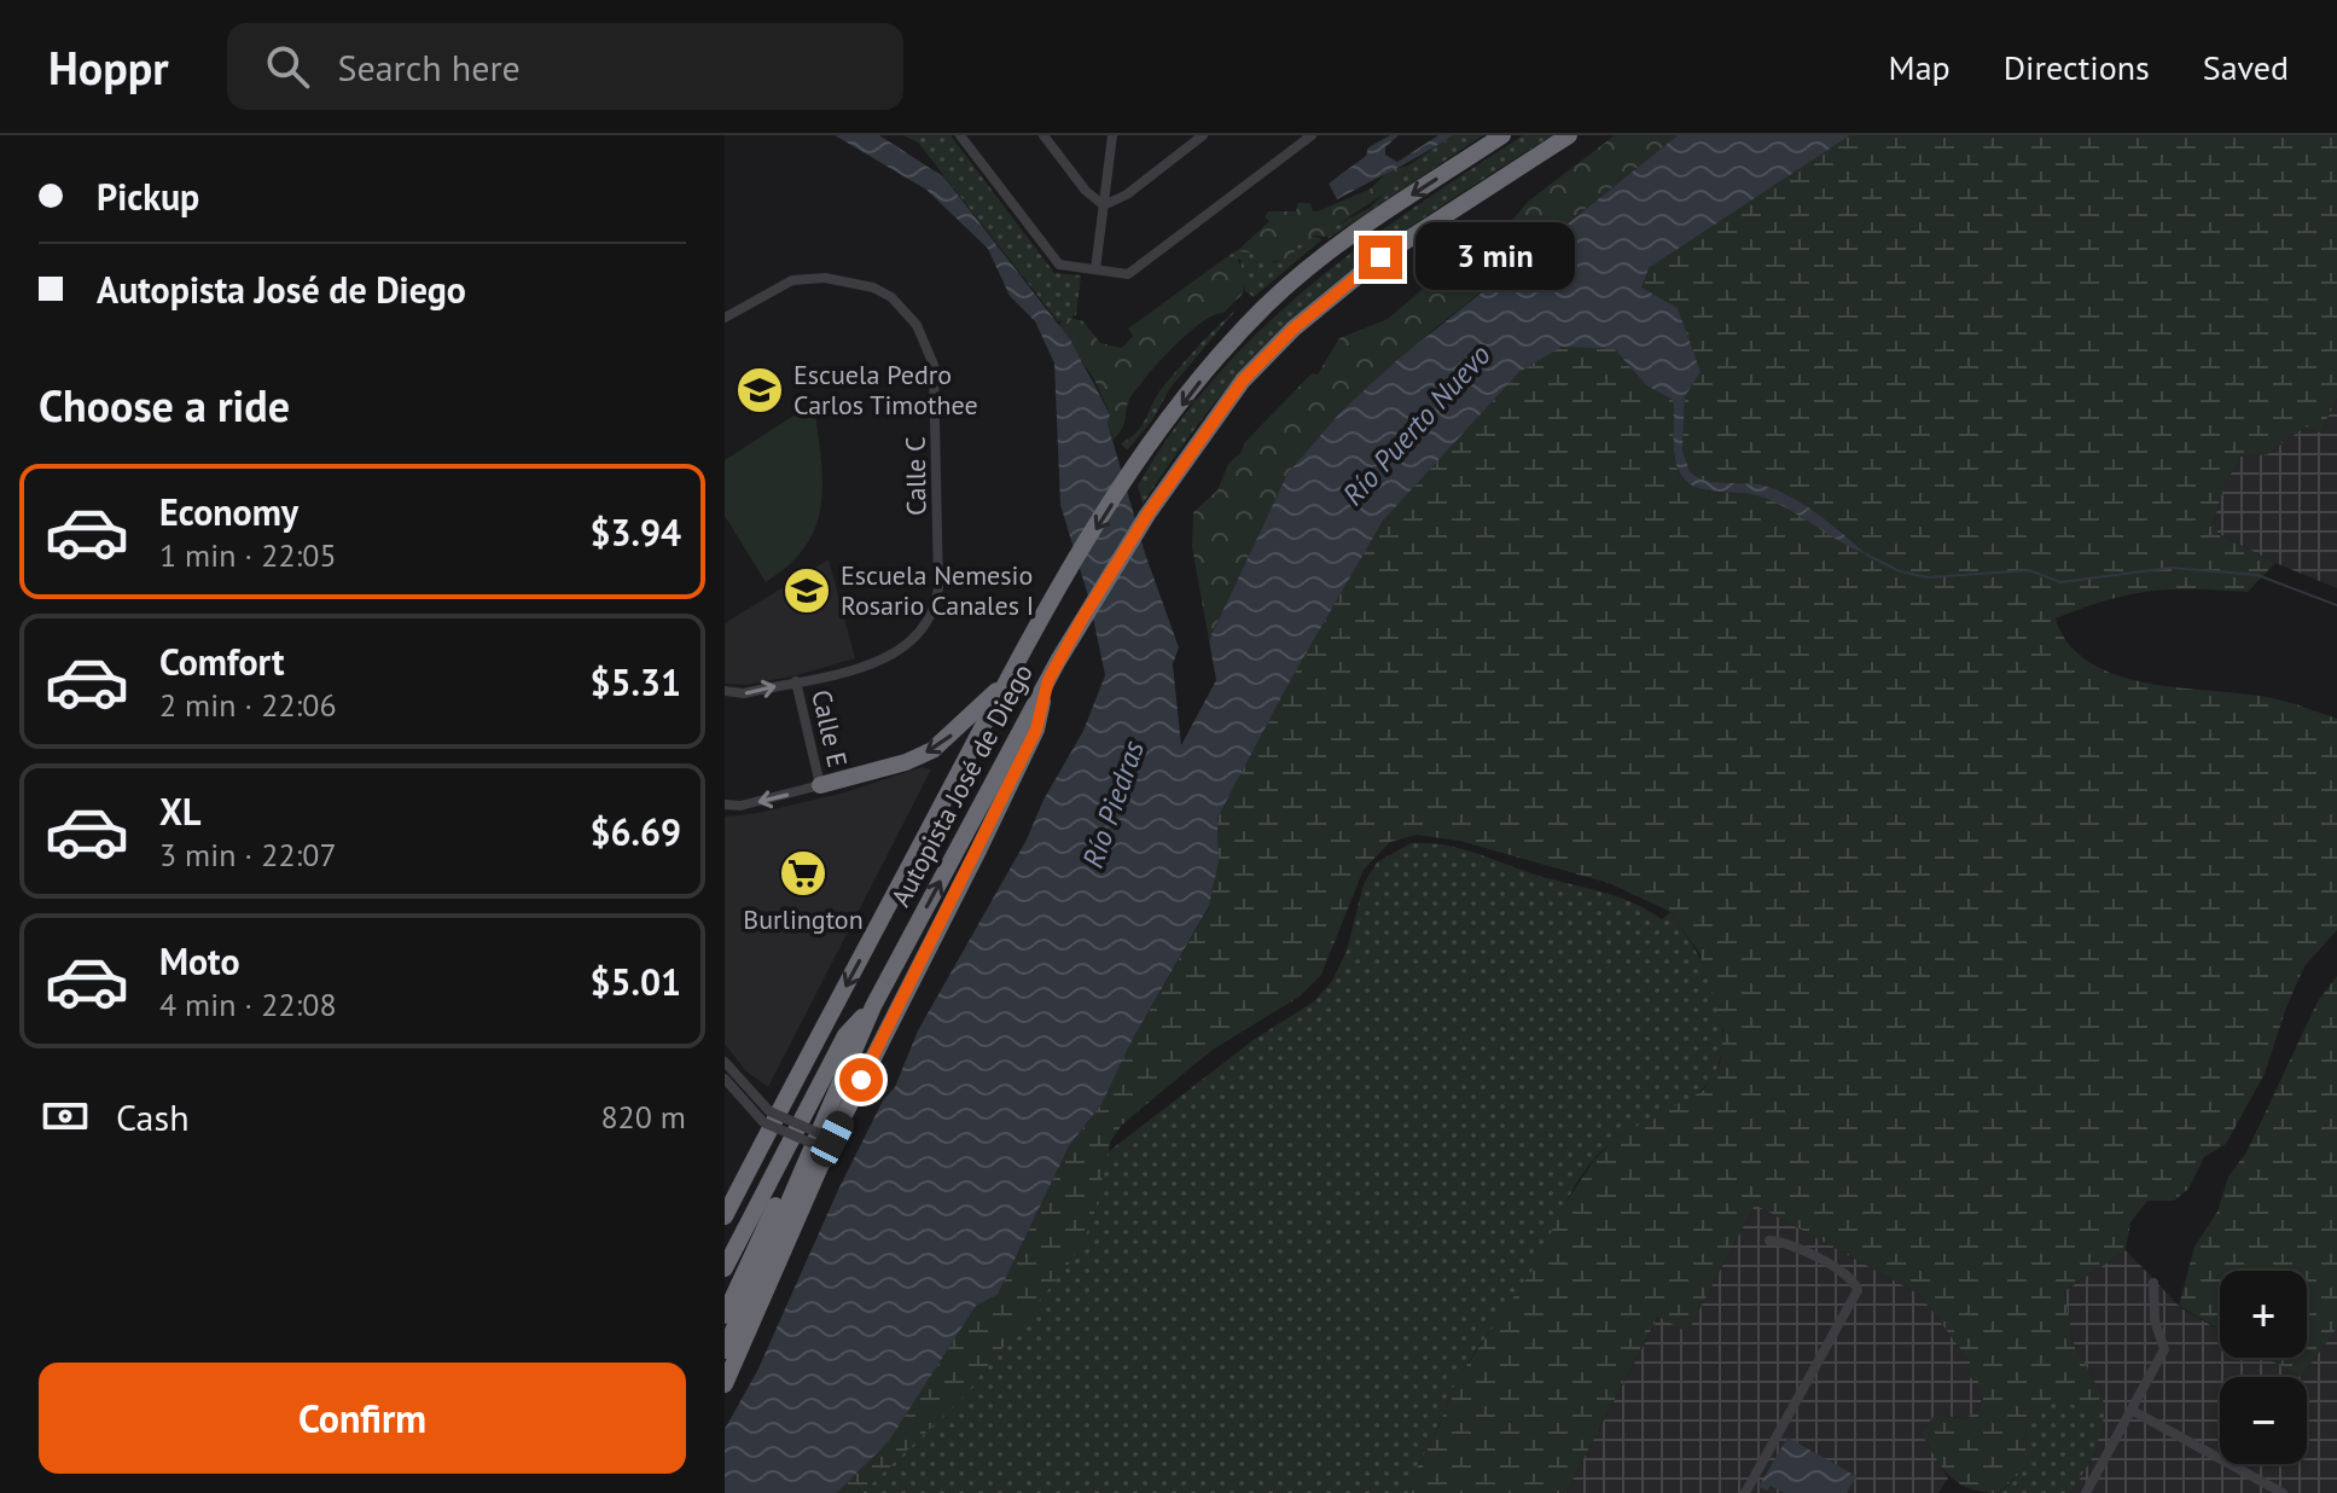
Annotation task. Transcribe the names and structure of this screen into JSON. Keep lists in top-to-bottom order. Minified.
{"streets":{"highway":["Autopista José de Diego"],"street":["Calle C","Calle E"]},"crossings":[["Calle C","Calle E"]],"water":["Río Puerto Nuevo","Río Piedras"],"places":{"school or university":["Escuela Pedro Carlos Timothee","Escuela Nemesio Rosario Canales I"],"supermarket":["Burlington"]},"page":{"header":"Hoppr","search":"Search here","nav":["Map","Directions","Saved"],"banner":["Pickup","Autopista José de Diego"],"bubble":"3 min","heading":"Choose a ride","list":[{"name":"Economy","note":"1 min · 22:05","value":"$3.94"},{"name":"Comfort","note":"2 min · 22:06","value":"$5.31"},{"name":"XL","note":"3 min · 22:07","value":"$6.69"},{"name":"Moto","note":"4 min · 22:08","value":"$5.01"}],"pay":["Cash","820 m"],"map_buttons":["+","−"],"buttons":"Confirm"}}
